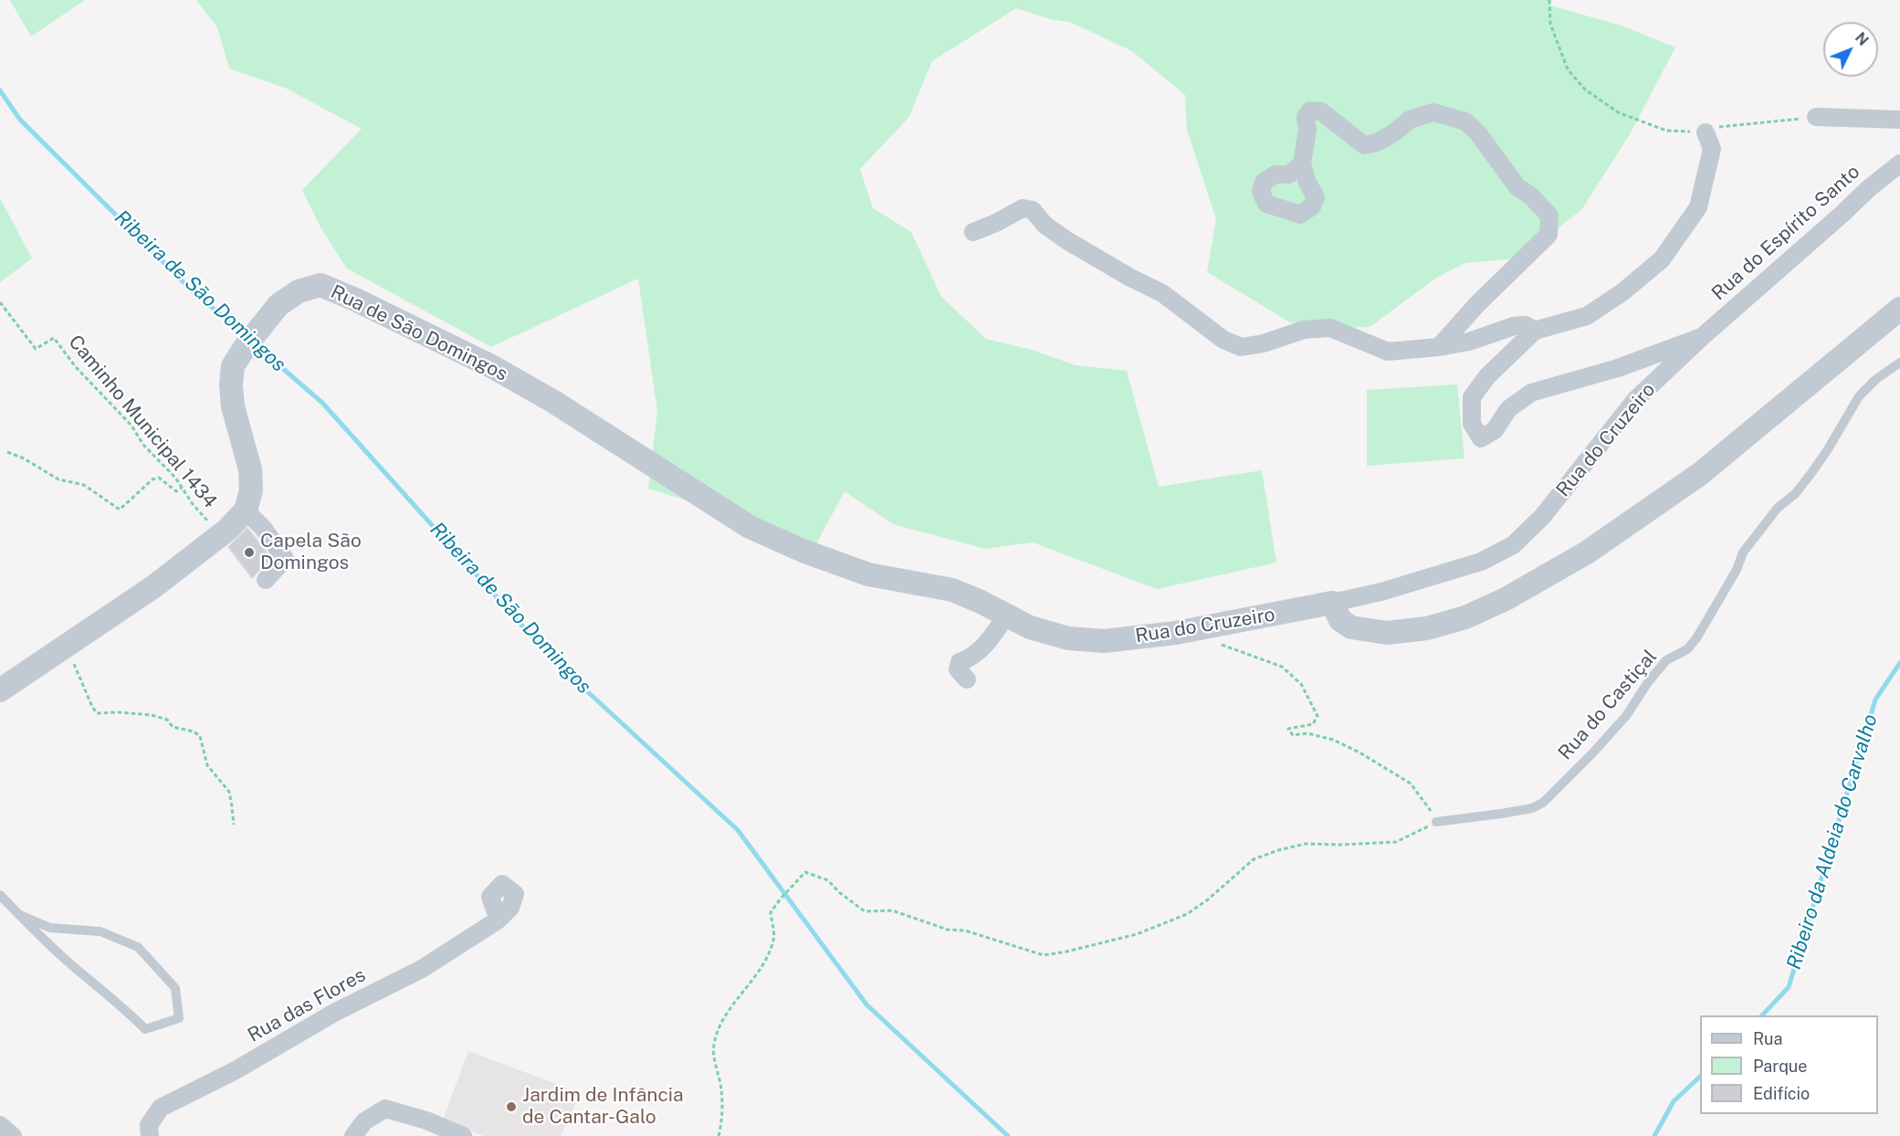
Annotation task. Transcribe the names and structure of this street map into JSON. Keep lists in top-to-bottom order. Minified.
{"streets":{"street":["Rua do Espírito Santo","Rua de São Domingos","Rua do Cruzeiro","Rua das Flores"],"lane":["Rua do Castiçal"],"path":["Caminho Municipal 1434"]},"crossings":[["Rua do Espírito Santo","Rua do Cruzeiro"],["Rua de São Domingos","Rua do Cruzeiro"]],"water":["Ribeira de São Domingos","Ribeiro da Aldeia do Carvalho"],"places":["Capela São Domingos","Jardim de Infância de Cantar-Galo"],"legend":["Rua","Parque","Edifício"],"north":"top right"}
